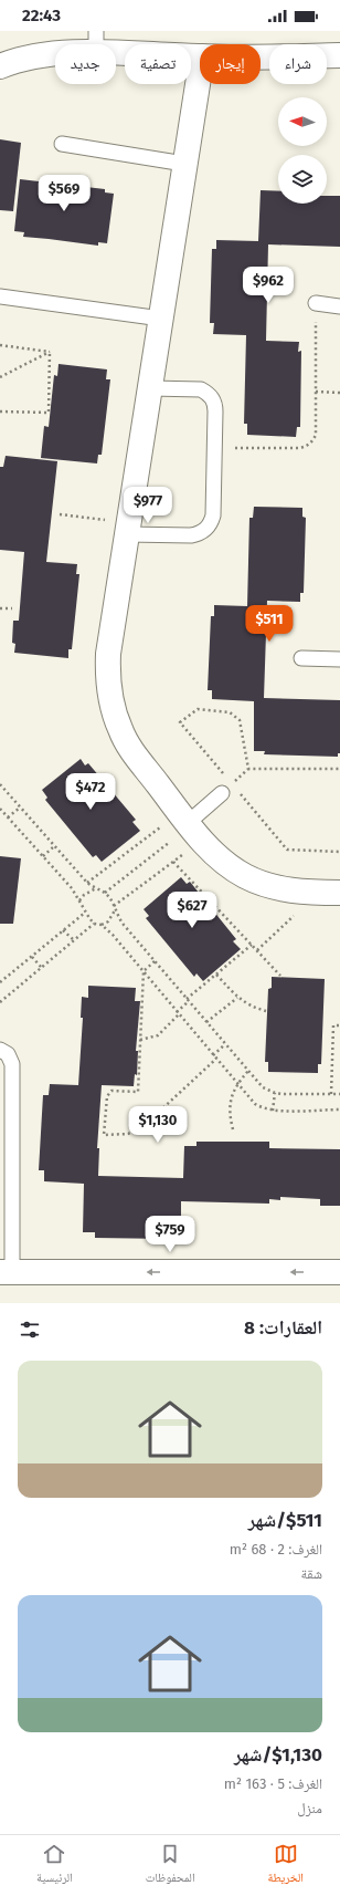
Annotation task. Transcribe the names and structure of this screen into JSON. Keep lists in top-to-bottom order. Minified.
{"north":"left","page":{"status":"22:43","chip":["شراء","إيجار","تصفية","جديد"],"price":["$569","$962","$977","$511","$472","$627","$1,130","$759"],"heading":"العقارات: 8","list":[{"name":"$511/شهر","note":"الغرف: 2 · 68 m² · شقة"},{"name":"$1,130/شهر","note":"الغرف: 5 · 163 m² · منزل"}],"tabs":["الخريطة","المحفوظات","الرئيسية"]}}
